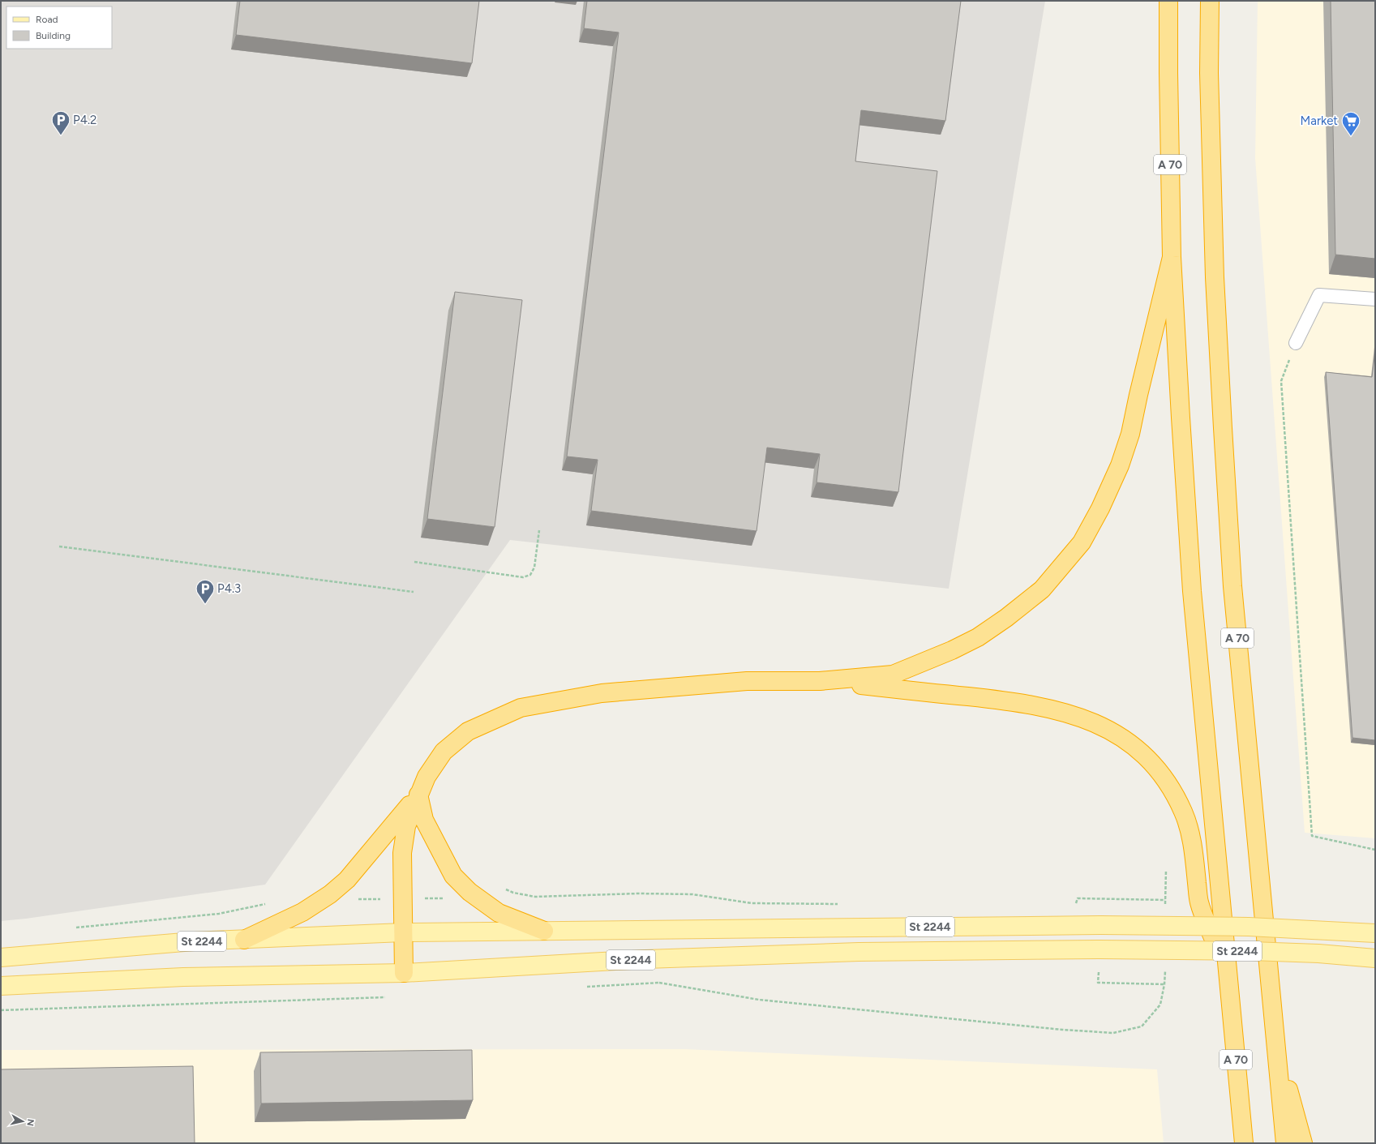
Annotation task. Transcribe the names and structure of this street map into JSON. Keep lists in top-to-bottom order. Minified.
{"streets":{"highway":["A 70"],"main road":["St 2244"]},"places":{"parking":["P4.2","P4.3"],"supermarket":["Market"]},"legend":["Road","Building"],"north":"right"}
